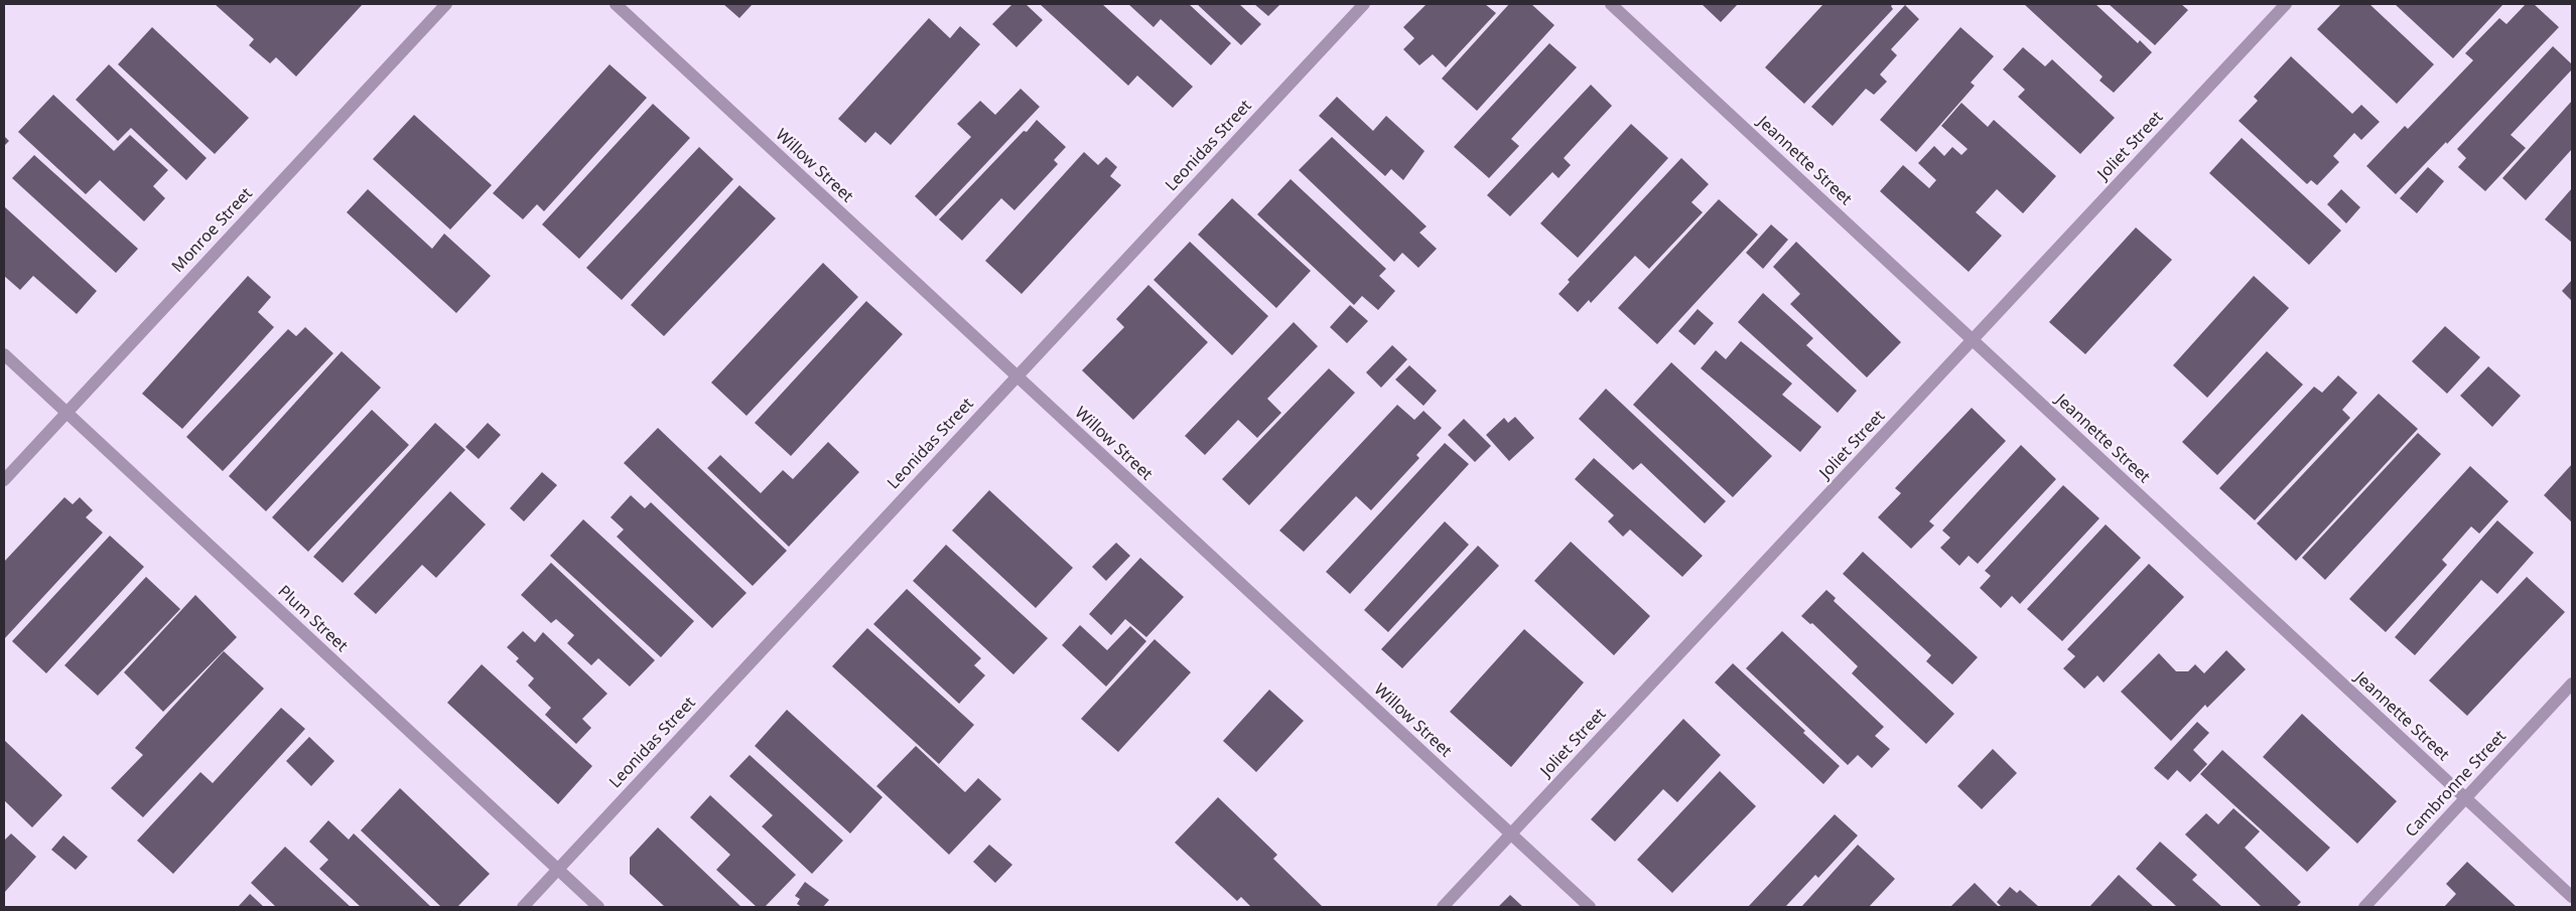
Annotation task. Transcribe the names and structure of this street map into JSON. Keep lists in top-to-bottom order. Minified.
{"streets":{"street":["Leonidas Street","Joliet Street","Jeannette Street","Willow Street","Monroe Street","Plum Street","Cambronne Street"]},"crossings":[["Leonidas Street","Willow Street"],["Leonidas Street","Plum Street"],["Joliet Street","Jeannette Street"],["Joliet Street","Willow Street"],["Jeannette Street","Cambronne Street"],["Monroe Street","Plum Street"]]}
